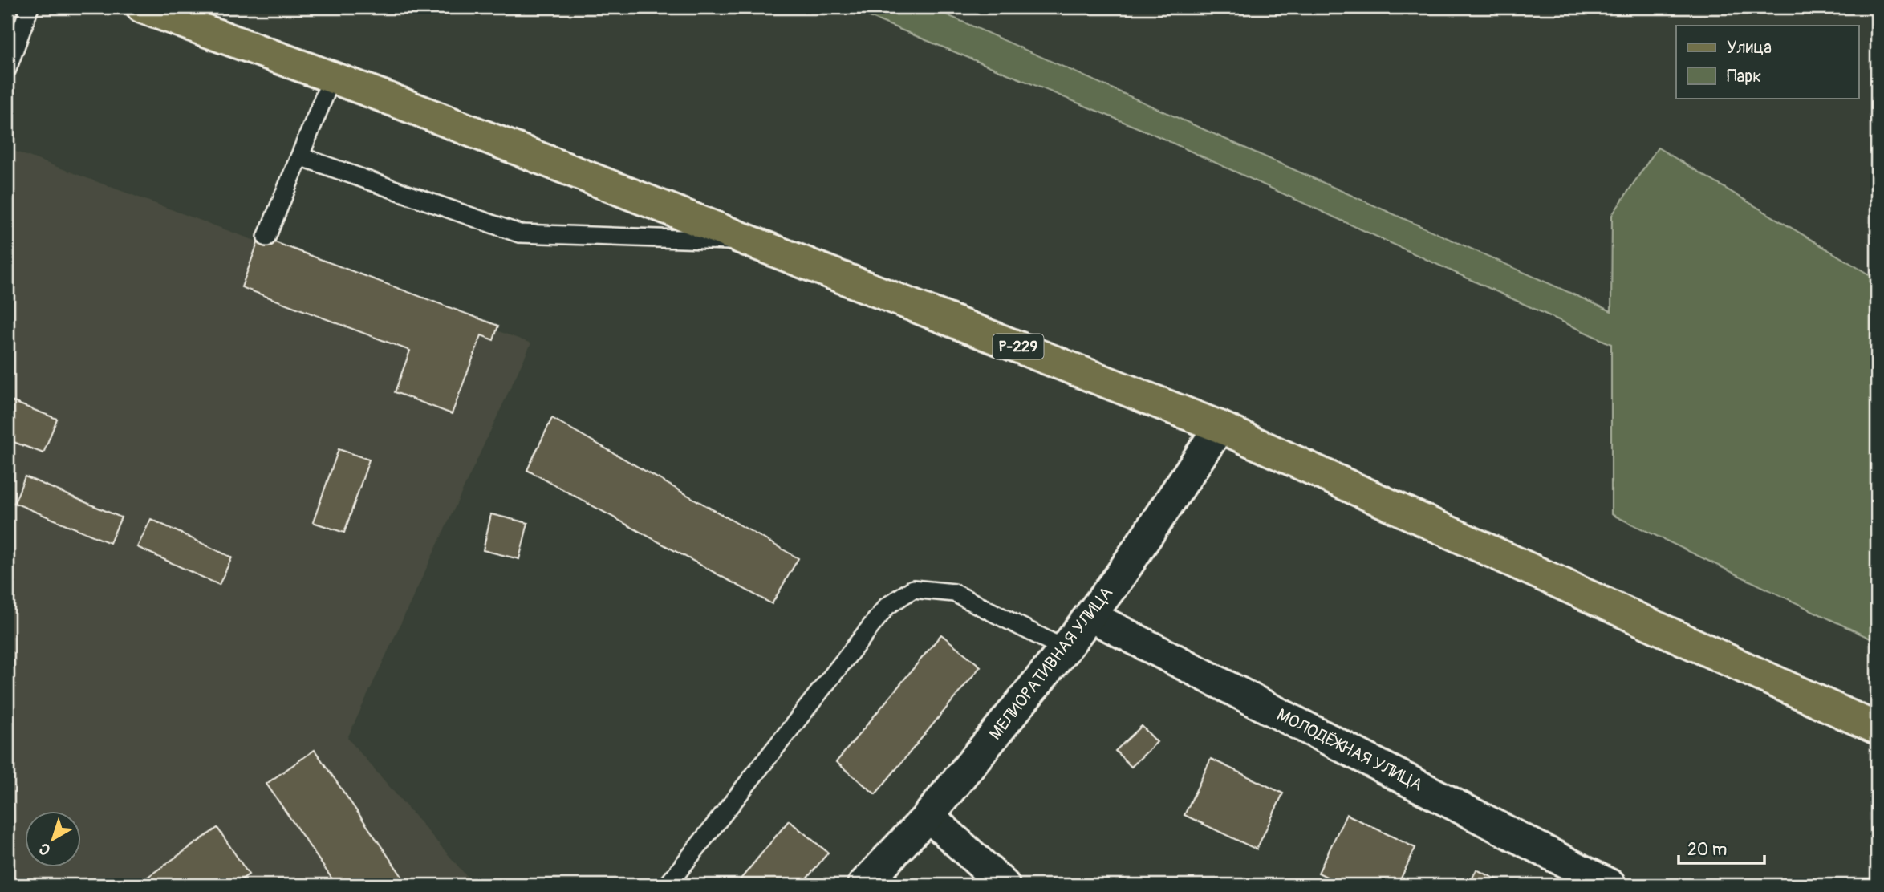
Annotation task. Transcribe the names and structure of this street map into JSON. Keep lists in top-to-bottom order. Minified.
{"streets":{"main road":["Р-229"],"street":["МЕЛИОРАТИВНАЯ УЛИЦА","МОЛОДЁЖНАЯ УЛИЦА"]},"crossings":[["Р-229","МЕЛИОРАТИВНАЯ УЛИЦА"],["МЕЛИОРАТИВНАЯ УЛИЦА","МОЛОДЁЖНАЯ УЛИЦА"]],"legend":["Улица","Парк"],"scale_bar":"20 m","north":"bottom left"}
